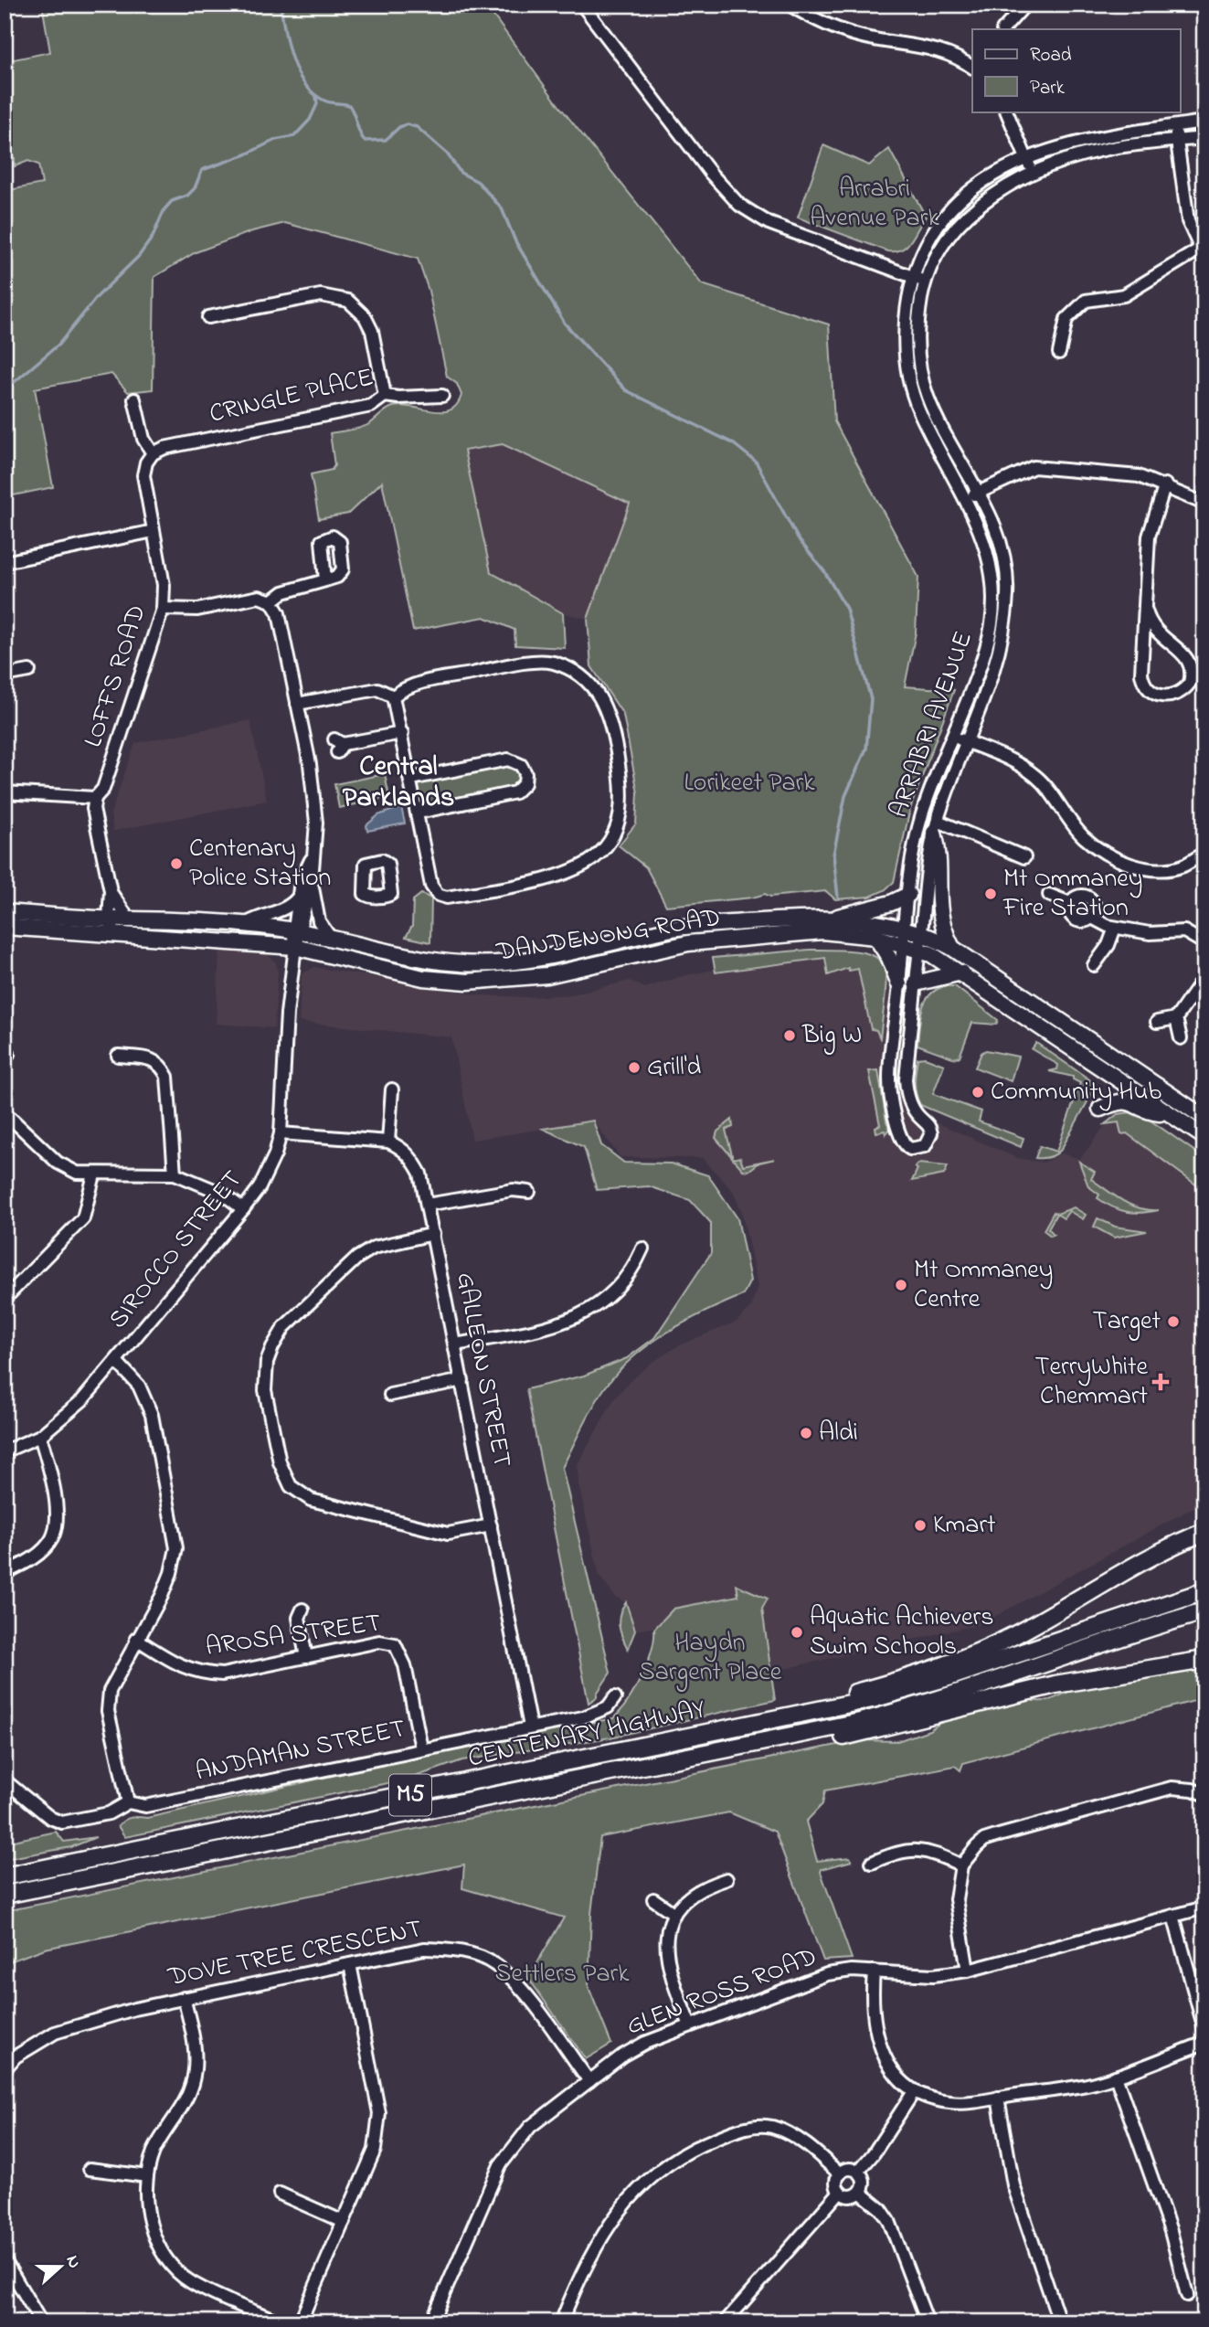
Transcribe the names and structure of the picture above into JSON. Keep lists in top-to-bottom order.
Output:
{
  "streets": {
    "highway": ["CENTENARY HIGHWAY", "M5"],
    "main road": ["DANDENONG ROAD"],
    "street": [
      "CRINGLE PLACE",
      "LOFFS ROAD",
      "ARRABRI AVENUE",
      "SIROCCO STREET",
      "GALLEON STREET",
      "AROSA STREET",
      "ANDAMAN STREET",
      "DOVE TREE CRESCENT",
      "GLEN ROSS ROAD"
    ]
  },
  "crossings": [
    ["CRINGLE PLACE", "LOFFS ROAD"],
    ["ARRABRI AVENUE", "DANDENONG ROAD"],
    ["DANDENONG ROAD", "SIROCCO STREET"],
    ["GALLEON STREET", "ANDAMAN STREET"],
    ["AROSA STREET", "ANDAMAN STREET"],
    ["DOVE TREE CRESCENT", "GLEN ROSS ROAD"]
  ],
  "districts": ["Central Parklands"],
  "parks": [
    "Arrabri Avenue Park",
    "Lorikeet Park",
    "Haydn Sargent Place",
    "Settlers Park"
  ],
  "places": {
    "other": [
      "Centenary Police Station",
      "Mt Ommaney Fire Station",
      "Big W",
      "Grill'd",
      "Community Hub",
      "Mt Ommaney Centre",
      "Target",
      "Aldi",
      "Kmart",
      "Aquatic Achievers Swim Schools"
    ],
    "health": ["TerryWhite Chemmart"]
  },
  "legend": ["Road", "Park"],
  "north": "right"
}
